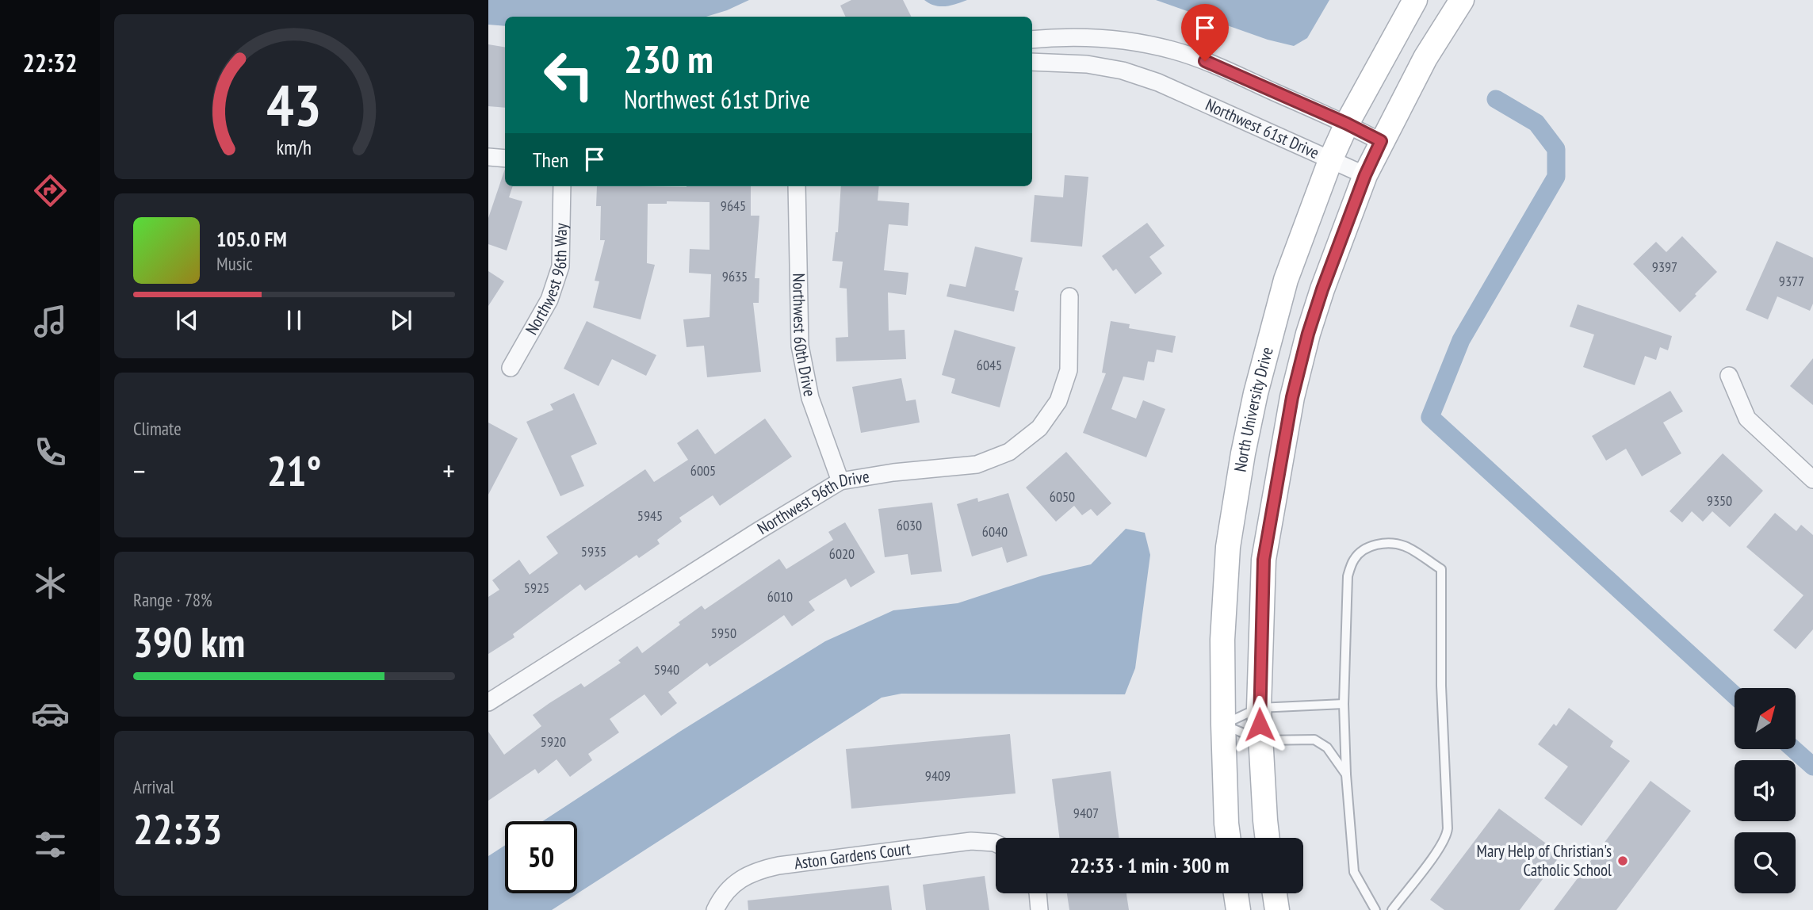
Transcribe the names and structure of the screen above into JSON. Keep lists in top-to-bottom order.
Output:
{
  "streets": {
    "main road": ["North University Drive"],
    "street": [
      "Northwest 61st Drive",
      "Northwest 96th Way",
      "Northwest 60th Drive",
      "Northwest 96th Drive",
      "Aston Gardens Court"
    ]
  },
  "crossings": [
    ["Northwest 61st Drive", "North University Drive"],
    ["Northwest 60th Drive", "Northwest 96th Drive"]
  ],
  "places": ["Mary Help of Christian's Catholic School"],
  "house_numbers": [
    "9645",
    "9397",
    "9635",
    "9377",
    "6045",
    "6005",
    "6050",
    "9350",
    "5945",
    "6030",
    "6040",
    "5935",
    "6020",
    "5925",
    "6010",
    "5950",
    "5940",
    "5920",
    "9409",
    "9407"
  ],
  "north": "top right",
  "page": {
    "tabs": "22:32",
    "turn": ["230 m", "Northwest 61st Drive"],
    "then": "Then",
    "song": ["105.0 FM", "Music"],
    "tile": [
      "Climate",
      ["Range · 78%", "390 km"],
      ["Arrival", "22:33"]
    ],
    "heat": ["−", "21°", "+"],
    "limit": "50",
    "trip": "22:33 · 1 min · 300 m",
    "gauge": ["43", "km/h"]
  }
}
